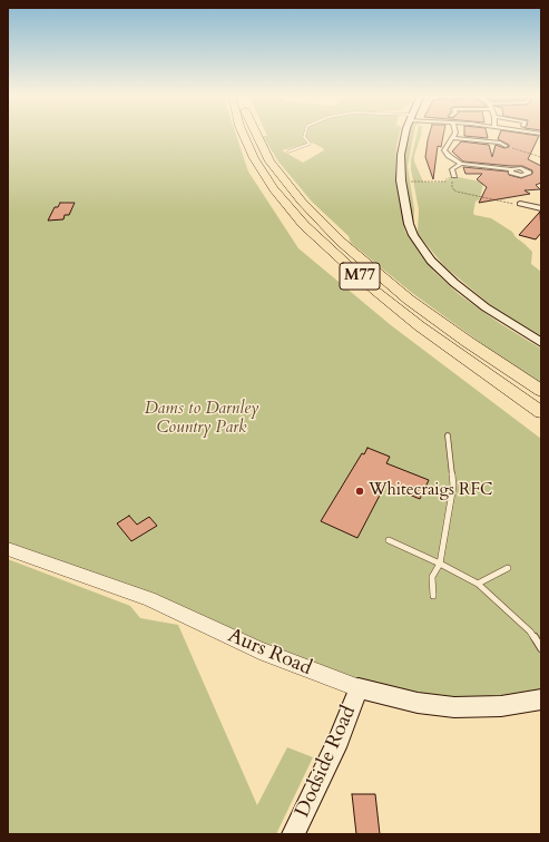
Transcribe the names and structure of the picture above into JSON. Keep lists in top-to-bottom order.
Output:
{
  "streets": {
    "highway": ["M77"],
    "main road": ["Aurs Road", "Dodside Road"]
  },
  "crossings": [
    ["Aurs Road", "Dodside Road"]
  ],
  "parks": ["Dams to Darnley Country Park"],
  "places": ["Whitecraigs RFC"]
}
